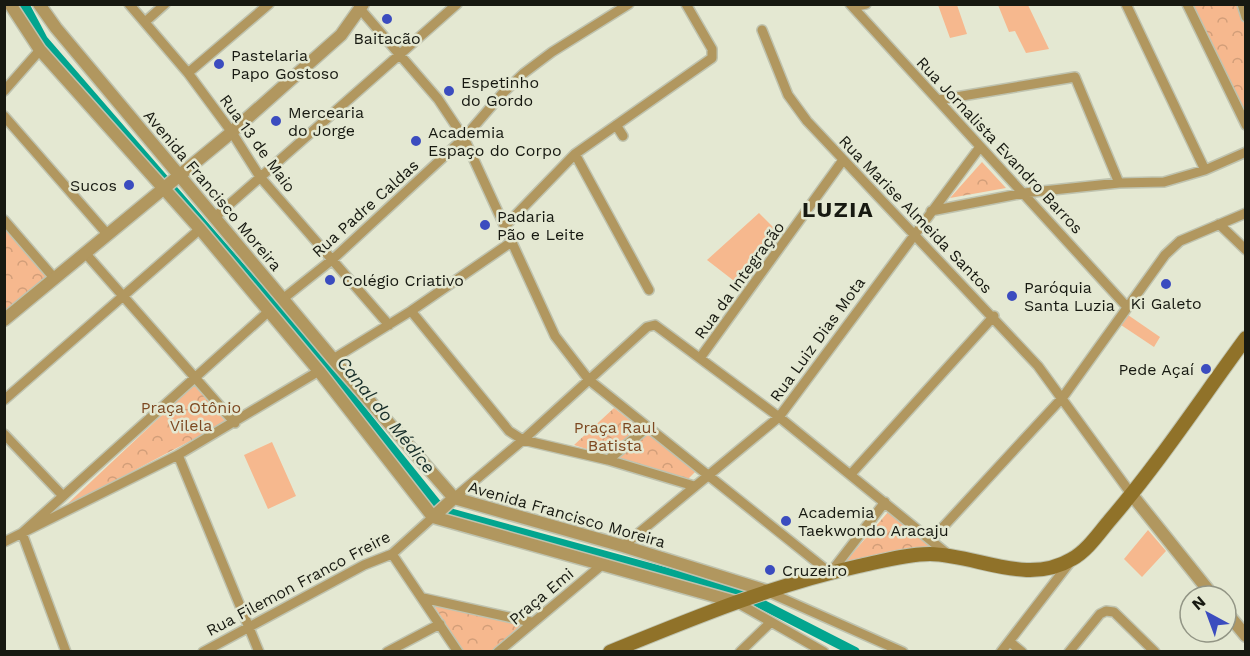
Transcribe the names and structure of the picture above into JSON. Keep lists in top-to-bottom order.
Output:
{
  "streets": {
    "street": [
      "Rua 13 de Maio",
      "Rua Jornalista Evandro Barros",
      "Avenida Francisco Moreira",
      "Rua Padre Caldas",
      "Rua Marise Almeida Santos",
      "Rua da Integração",
      "Rua Luiz Dias Mota",
      "Rua Filemon Franco Freire",
      "Praça Emi"
    ]
  },
  "crossings": [
    ["Rua 13 de Maio", "Rua Padre Caldas"],
    ["Rua Jornalista Evandro Barros", "Rua Luiz Dias Mota"],
    ["Avenida Francisco Moreira", "Rua Padre Caldas"],
    ["Avenida Francisco Moreira", "Rua Luiz Dias Mota"],
    ["Rua Marise Almeida Santos", "Rua da Integração"],
    ["Rua Marise Almeida Santos", "Rua Luiz Dias Mota"]
  ],
  "districts": ["LUZIA"],
  "water": ["Canal do Médice"],
  "parks": ["Praça Otônio Vilela", "Praça Raul Batista"],
  "places": [
    "Baitacão",
    "Pastelaria Papo Gostoso",
    "Espetinho do Gordo",
    "Mercearia do Jorge",
    "Academia Espaço do Corpo",
    "Sucos",
    "Padaria Pão e Leite",
    "Colégio Criativo",
    "Ki Galeto",
    "Paróquia Santa Luzia",
    "Pede Açaí",
    "Academia Taekwondo Aracaju",
    "Cruzeiro"
  ],
  "north": "top left"
}
